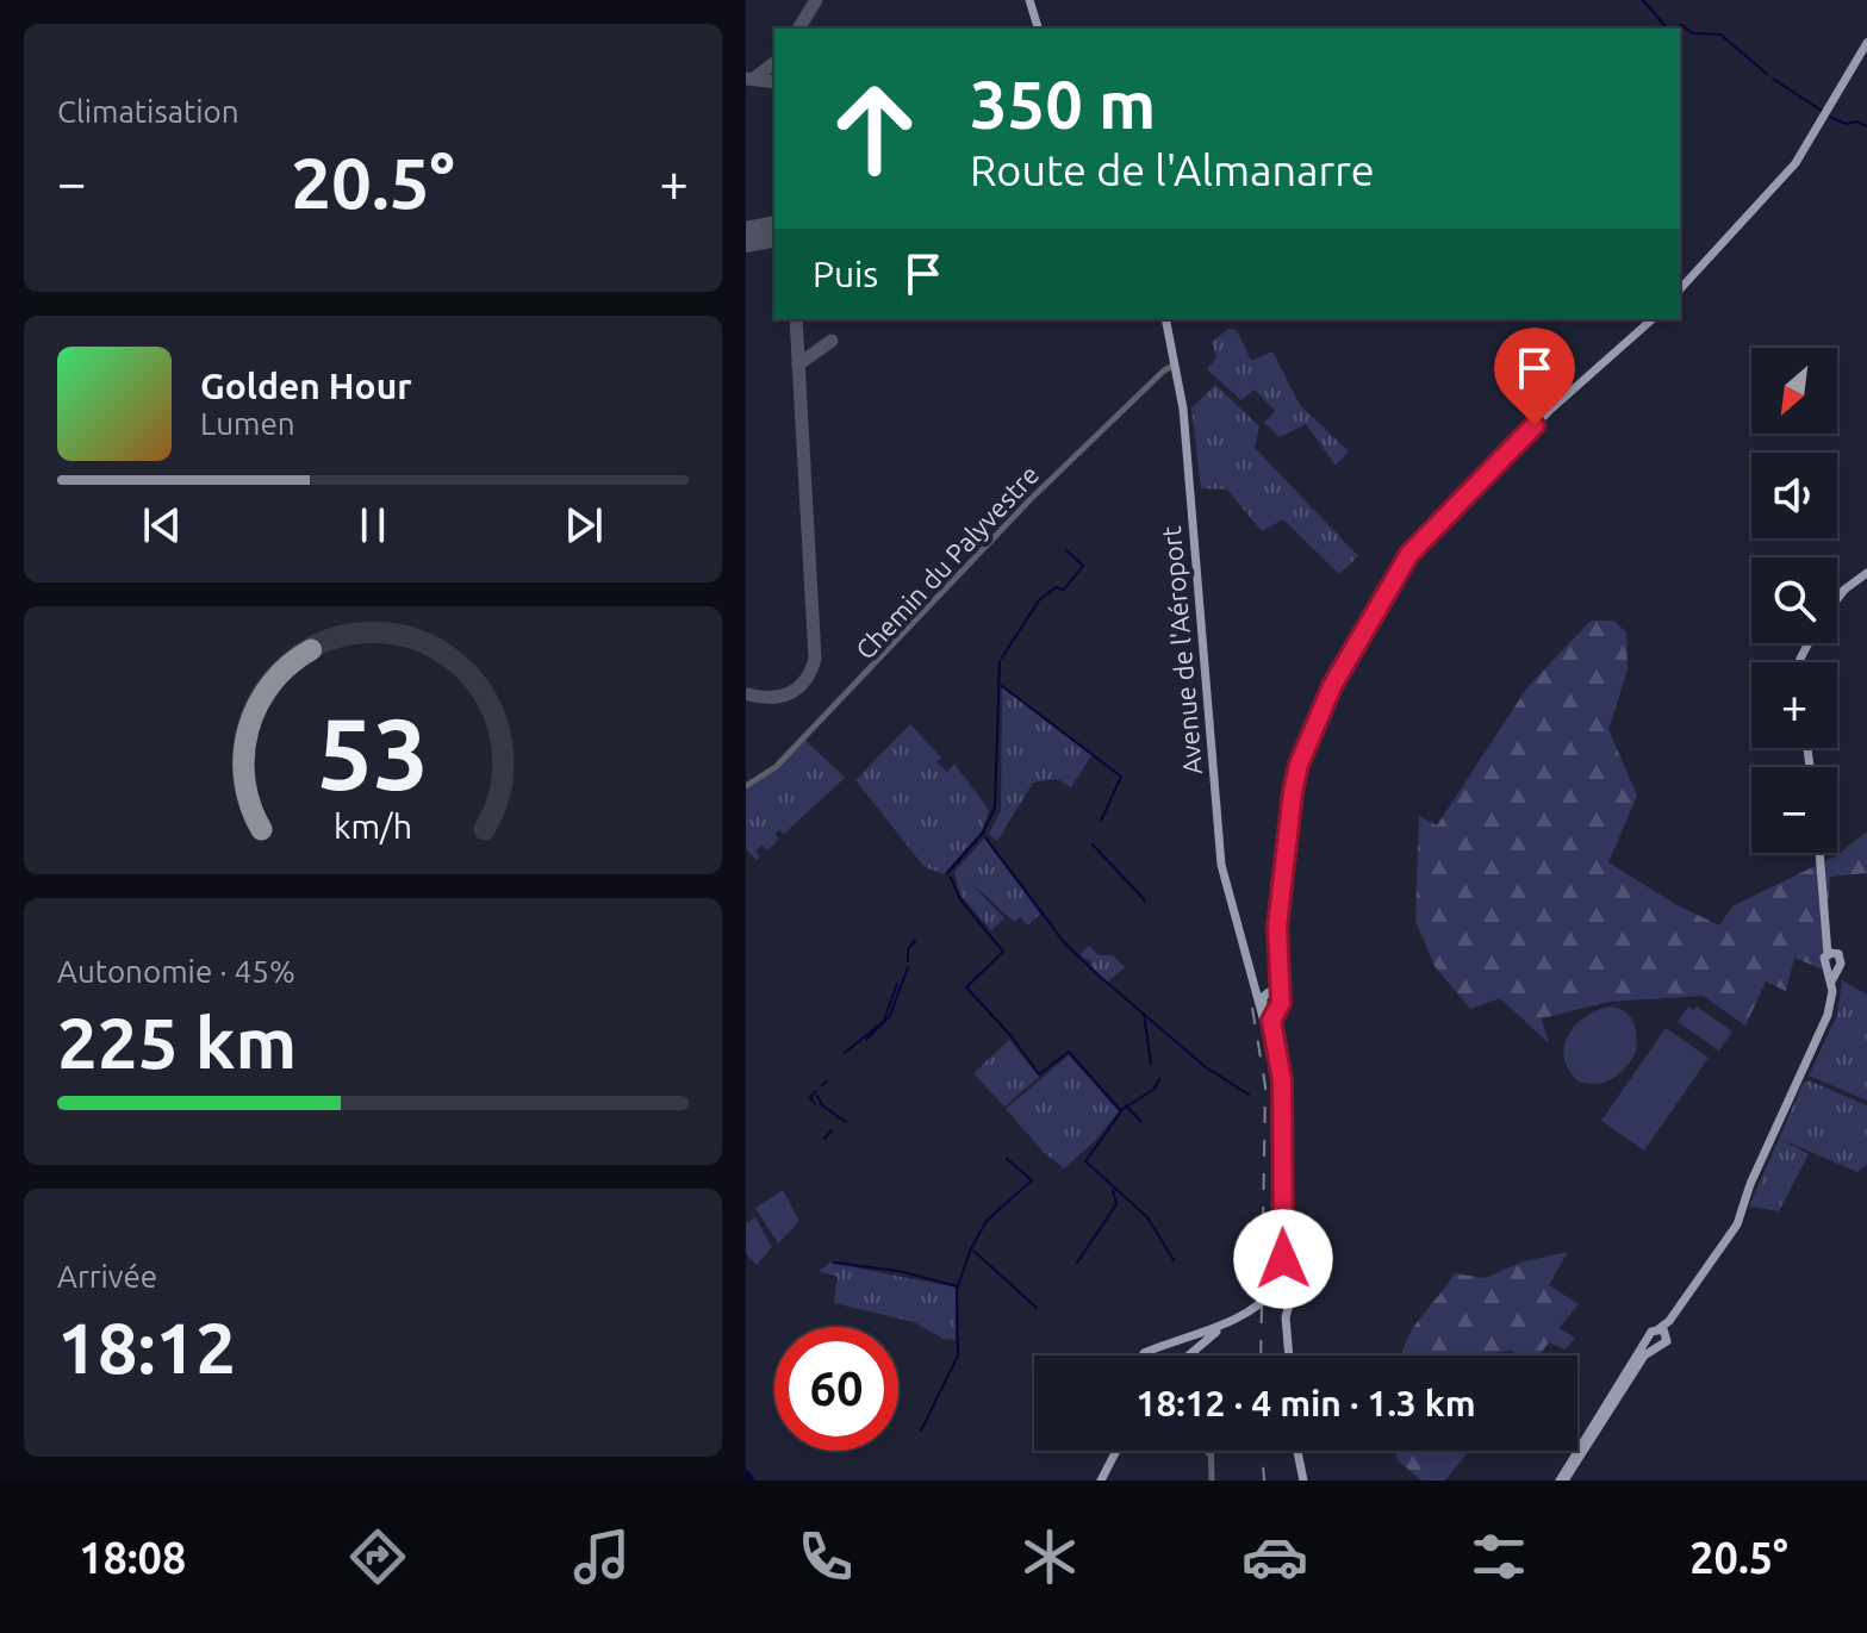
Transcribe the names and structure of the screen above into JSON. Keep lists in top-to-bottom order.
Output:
{
  "streets": {
    "main road": ["Avenue de l'Aéroport"],
    "street": ["Chemin du Palyvestre"]
  },
  "crossings": [
    ["Chemin du Palyvestre", "Avenue de l'Aéroport"]
  ],
  "north": "bottom left",
  "page": {
    "tile": [
      "Climatisation",
      ["Autonomie · 45%", "225 km"],
      ["Arrivée", "18:12"]
    ],
    "turn": ["350 m", "Route de l'Almanarre"],
    "heat": ["−", "20.5°", "+"],
    "then": "Puis",
    "song": ["Golden Hour", "Lumen"],
    "map_buttons": ["+", "−"],
    "limit": "60",
    "trip": "18:12 · 4 min · 1.3 km",
    "tabs": ["18:08", "20.5°"],
    "gauge": ["53", "km/h"]
  }
}
